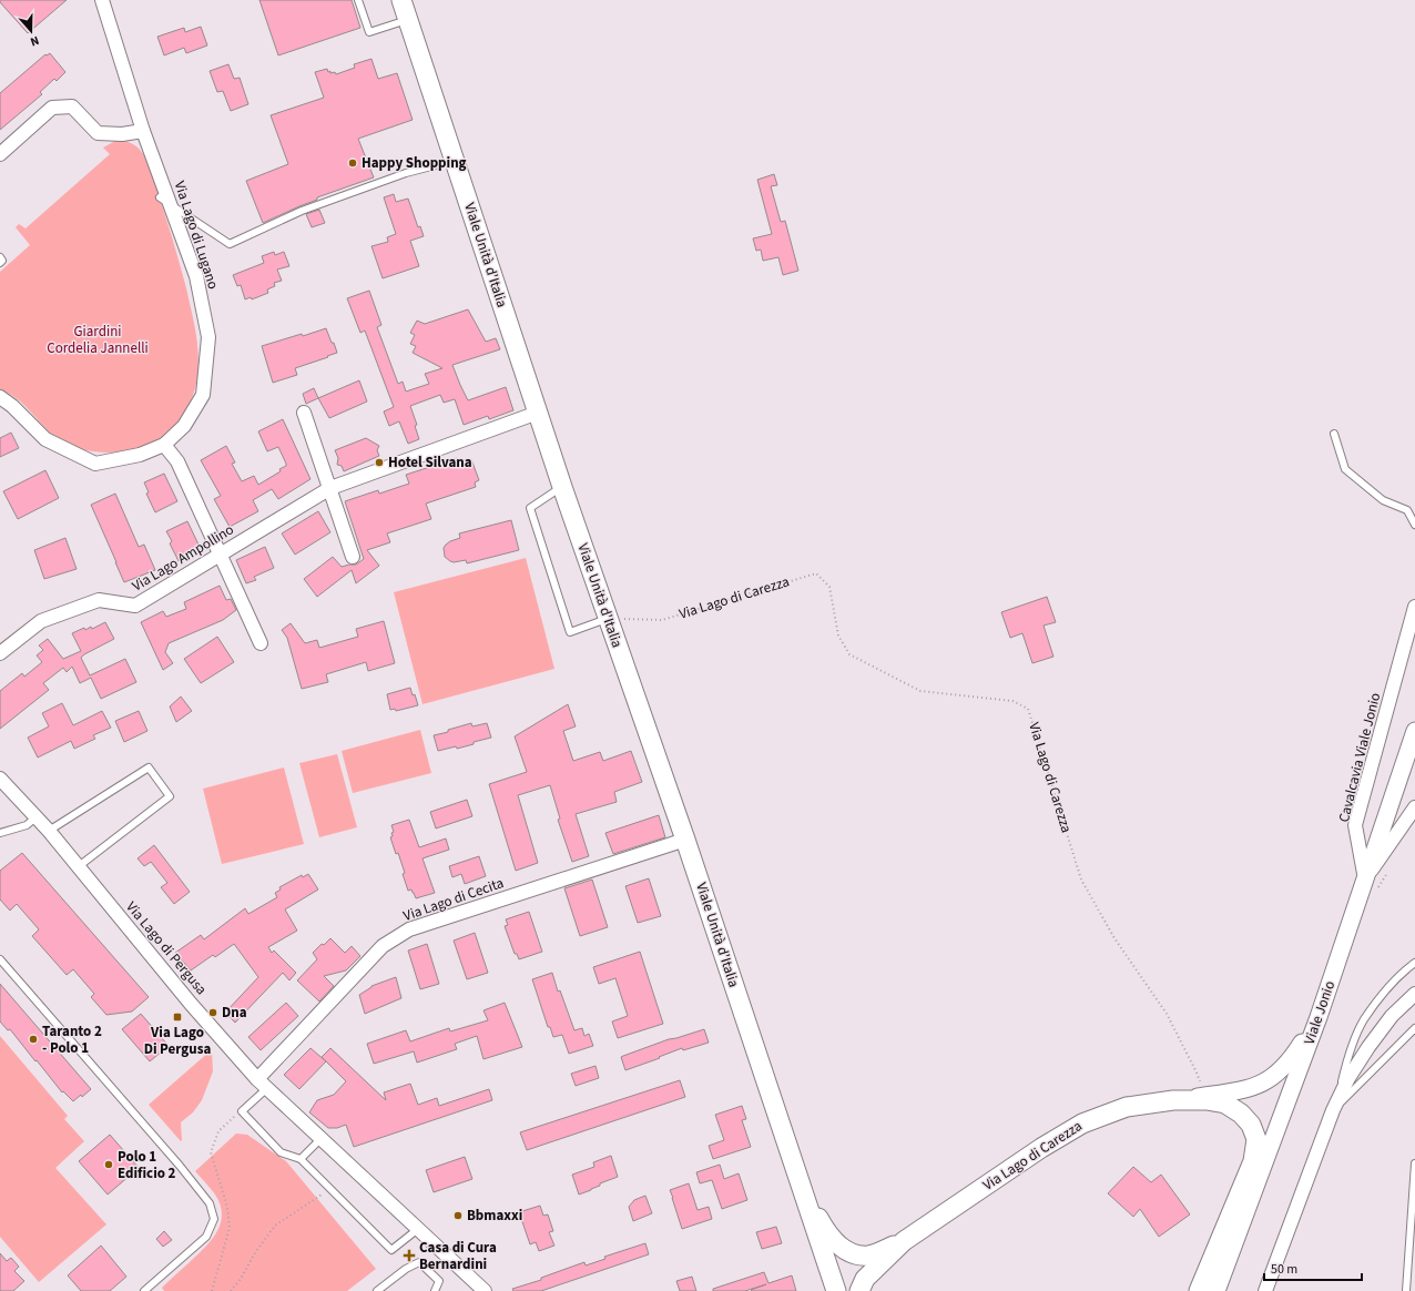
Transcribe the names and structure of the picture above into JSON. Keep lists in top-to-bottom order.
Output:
{
  "streets": {
    "main road": ["Viale Unità d'Italia", "Via Lago di Carezza"],
    "street": [
      "Via Lago di Lugano",
      "Via Lago Ampollino",
      "Cavalcavia Viale Jonio",
      "Via Lago di Cecita",
      "Via Lago di Pergusa",
      "Viale Jonio"
    ]
  },
  "crossings": [
    ["Viale Unità d'Italia", "Via Lago Ampollino"],
    ["Viale Unità d'Italia", "Via Lago di Carezza"],
    ["Viale Unità d'Italia", "Via Lago di Cecita"],
    ["Via Lago di Carezza", "Viale Jonio"],
    ["Cavalcavia Viale Jonio", "Viale Jonio"],
    ["Via Lago di Cecita", "Via Lago di Pergusa"]
  ],
  "parks": ["Giardini Cordelia Jannelli"],
  "places": {
    "other": [
      "Happy Shopping",
      "Hotel Silvana",
      "Dna",
      "Taranto 2 - Polo 1",
      "Polo 1 Edificio 2",
      "Bbmaxxi"
    ],
    "transit": ["Via Lago Di Pergusa"],
    "health": ["Casa di Cura Bernardini"]
  },
  "scale_bar": "50 m",
  "north": "bottom"
}
